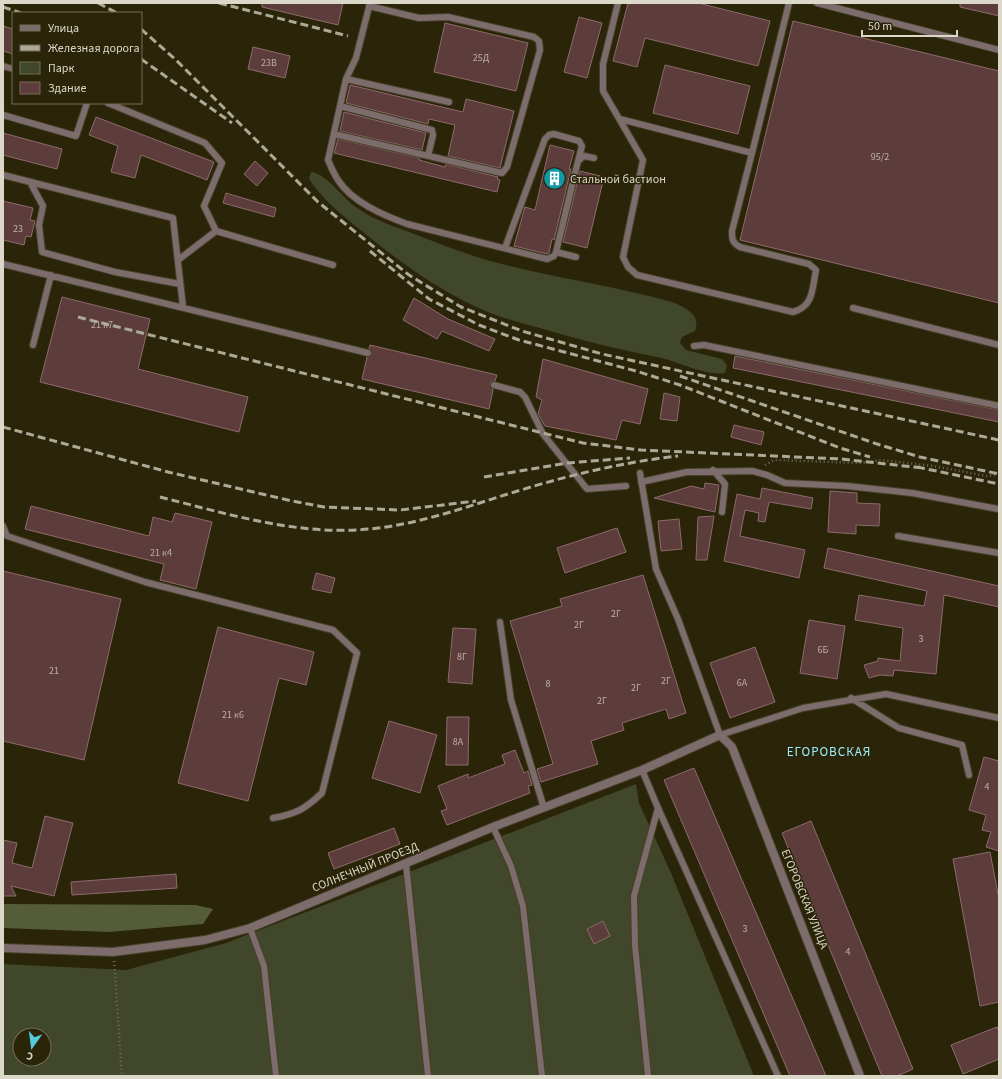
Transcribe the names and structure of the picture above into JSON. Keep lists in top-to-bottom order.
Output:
{
  "streets": {
    "street": ["СОЛНЕЧНЫЙ ПРОЕЗД", "ЕГОРОВСКАЯ УЛИЦА"]
  },
  "crossings": [
    ["СОЛНЕЧНЫЙ ПРОЕЗД", "ЕГОРОВСКАЯ УЛИЦА"]
  ],
  "districts": ["ЕГОРОВСКАЯ"],
  "places": {
    "building": ["Стальной бастион"]
  },
  "house_numbers": [
    "25Д",
    "23В",
    "95/2",
    "23",
    "21 к7",
    "21 к4",
    "2Г",
    "2Г",
    "3",
    "6Б",
    "8Г",
    "21",
    "2Г",
    "6А",
    "8",
    "2Г",
    "2Г",
    "21 к6",
    "8А",
    "4",
    "3",
    "4"
  ],
  "legend": [
    "Улица",
    "Железная дорога",
    "Парк",
    "Здание"
  ],
  "scale_bar": "50 m",
  "north": "bottom"
}
